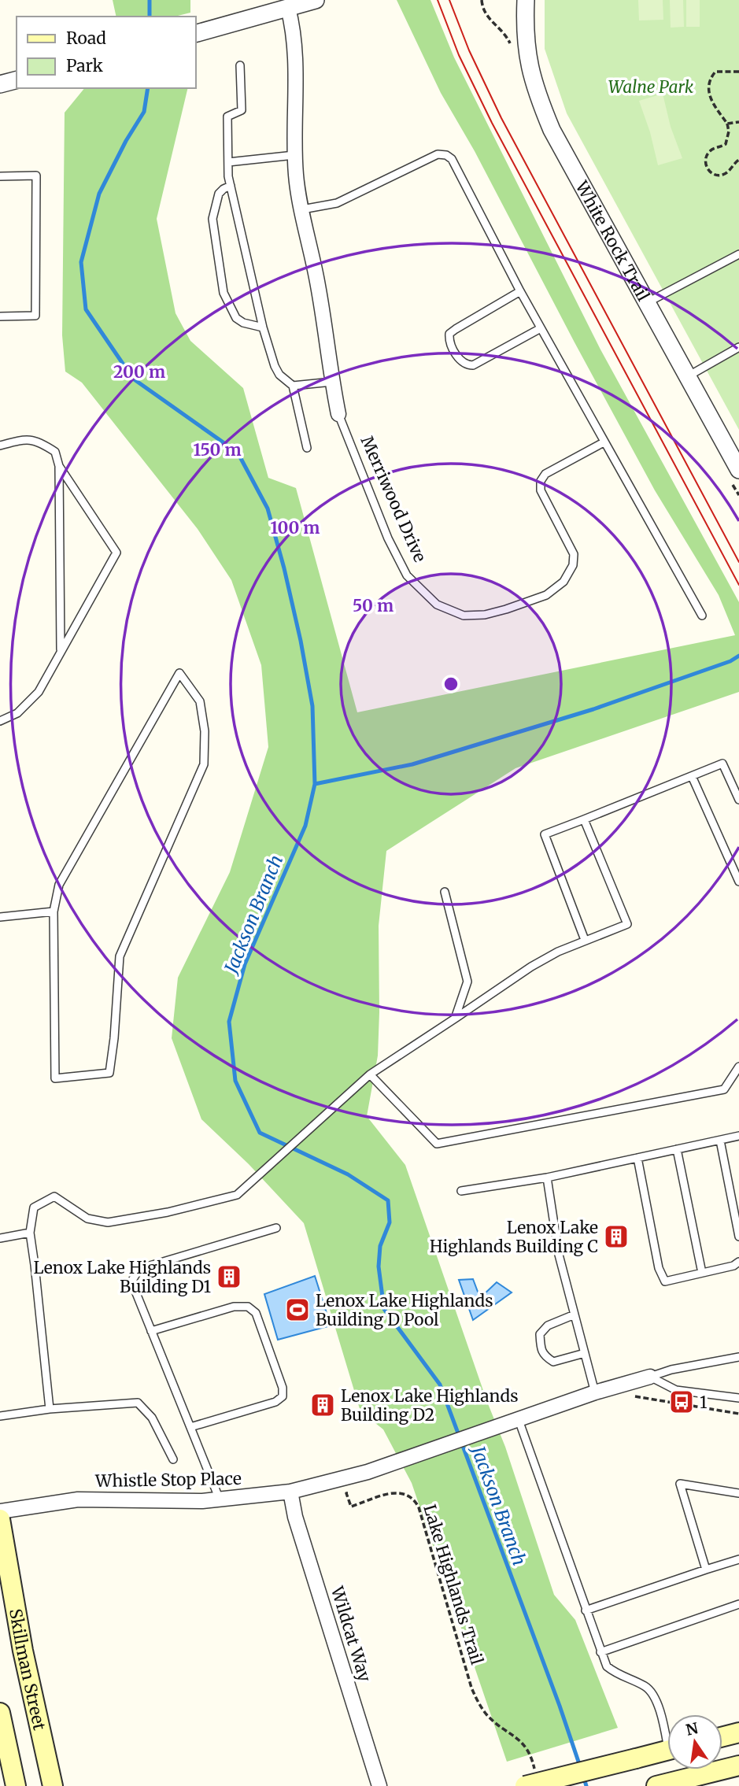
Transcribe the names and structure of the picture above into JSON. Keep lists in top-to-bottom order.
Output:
{
  "streets": {
    "main road": ["Skillman Street"],
    "street": [
      "White Rock Trail",
      "Merriwood Drive",
      "Whistle Stop Place",
      "Wildcat Way"
    ],
    "path": ["Lake Highlands Trail"]
  },
  "crossings": [
    ["Whistle Stop Place", "Wildcat Way"]
  ],
  "water": ["Jackson Branch"],
  "parks": ["Walne Park"],
  "places": {
    "building": ["Lenox Lake Highlands Building C", "Lenox Lake Highlands Building D1", "Lenox Lake Highlands Building D2"],
    "sports": ["Lenox Lake Highlands Building D Pool"],
    "bus stop": ["1"]
  },
  "legend": ["Road", "Park"],
  "north": "top",
  "rings": [
    "200 m",
    "150 m",
    "100 m",
    "50 m"
  ]
}
